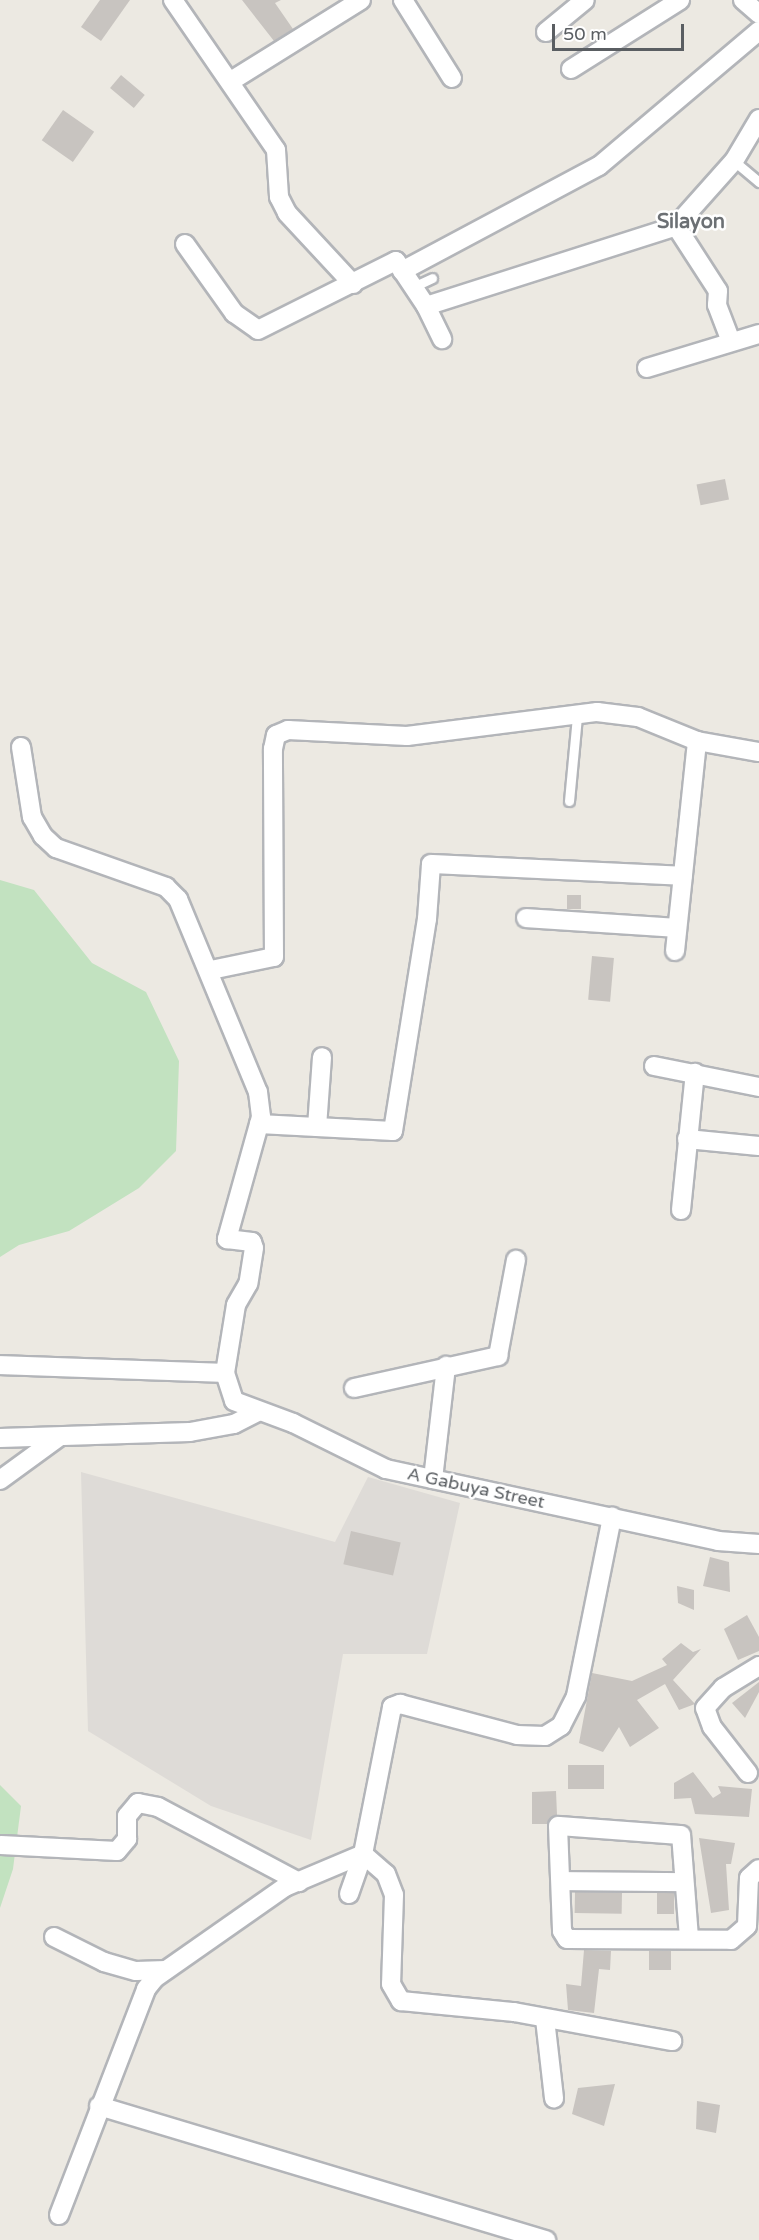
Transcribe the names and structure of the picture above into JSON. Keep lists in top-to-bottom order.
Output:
{
  "streets": {
    "street": ["A Gabuya Street"]
  },
  "districts": ["Silayon"],
  "scale_bar": "50 m"
}
